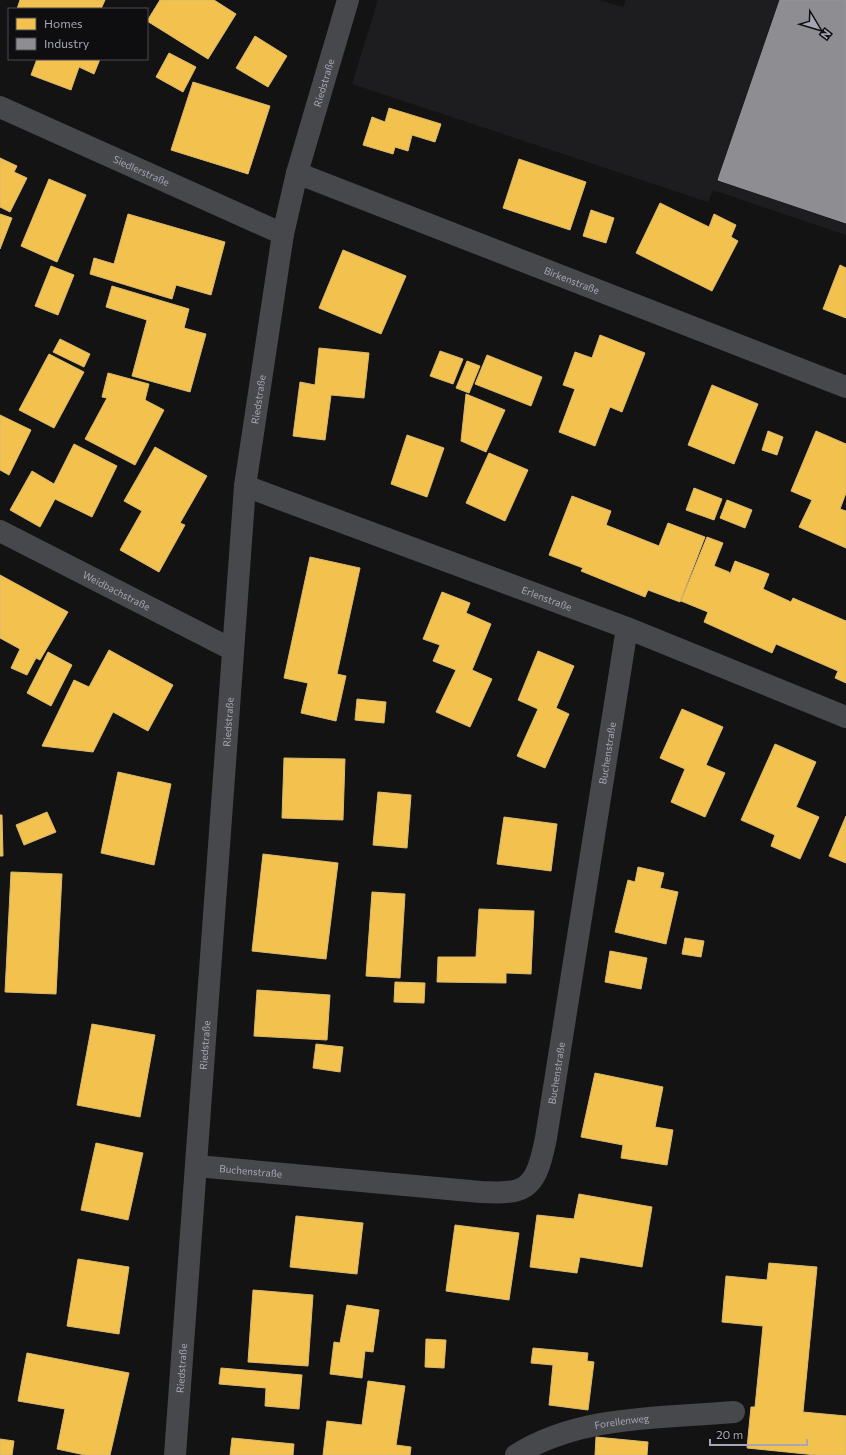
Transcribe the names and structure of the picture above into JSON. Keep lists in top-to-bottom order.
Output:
{
  "streets": {
    "street": [
      "Riedstraße",
      "Siedlerstraße",
      "Birkenstraße",
      "Weidbachstraße",
      "Erlenstraße",
      "Buchenstraße",
      "Forellenweg"
    ]
  },
  "crossings": [
    ["Riedstraße", "Siedlerstraße"],
    ["Riedstraße", "Birkenstraße"],
    ["Riedstraße", "Weidbachstraße"],
    ["Riedstraße", "Erlenstraße"],
    ["Riedstraße", "Buchenstraße"],
    ["Erlenstraße", "Buchenstraße"]
  ],
  "legend": ["Homes", "Industry"],
  "scale_bar": "20 m",
  "north": "bottom right"
}
